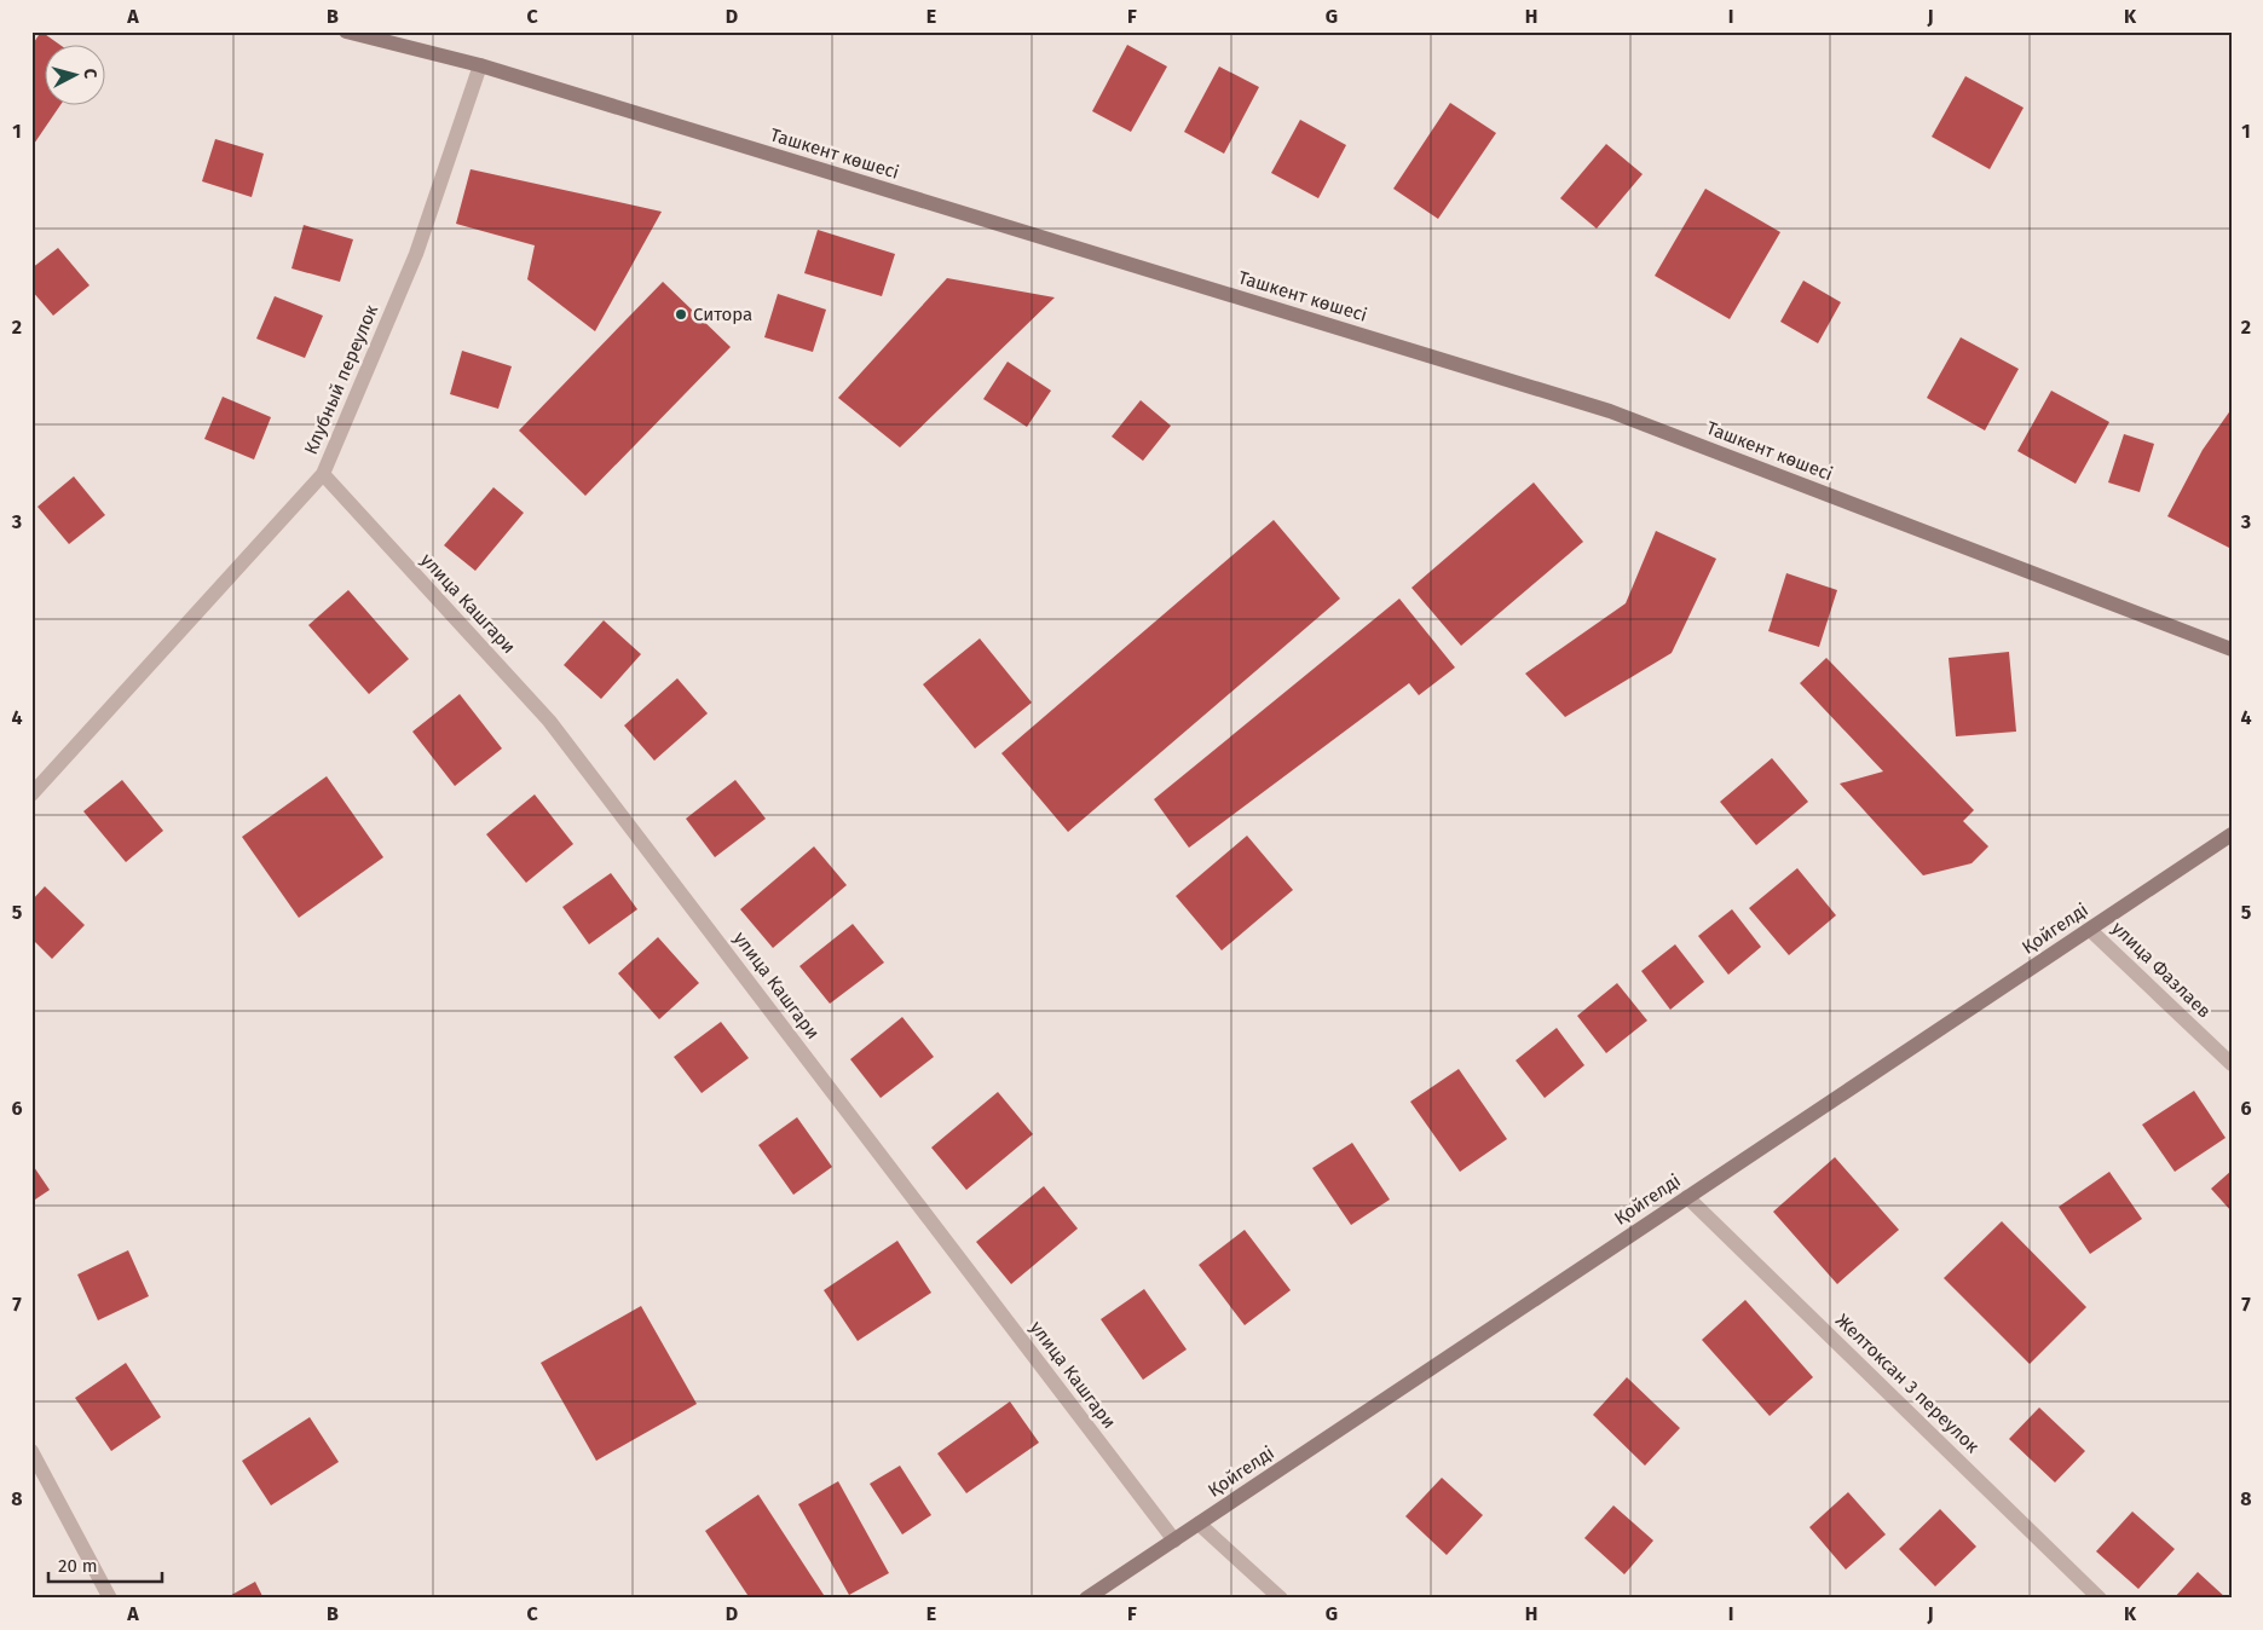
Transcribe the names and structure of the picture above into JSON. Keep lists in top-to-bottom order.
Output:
{
  "streets": {
    "main road": ["Ташкент көшесі", "Қойгелді"],
    "street": [
      "Клубный переулок",
      "улица Кашгари",
      "улица Фазлаев",
      "Желтоксан 3 переулок"
    ]
  },
  "crossings": [
    ["Ташкент көшесі", "Клубный переулок"],
    ["Клубный переулок", "улица Кашгари"],
    ["улица Кашгари", "Қойгелді"],
    ["Қойгелді", "улица Фазлаев"],
    ["Қойгелді", "Желтоксан 3 переулок"]
  ],
  "places": ["Ситора"],
  "scale_bar": "20 m",
  "north": "right",
  "grid": {
    "columns": [
      "A",
      "B",
      "C",
      "D",
      "E",
      "F",
      "G",
      "H",
      "I",
      "J",
      "K"
    ],
    "rows": [
      "1",
      "2",
      "3",
      "4",
      "5",
      "6",
      "7",
      "8"
    ]
  }
}
